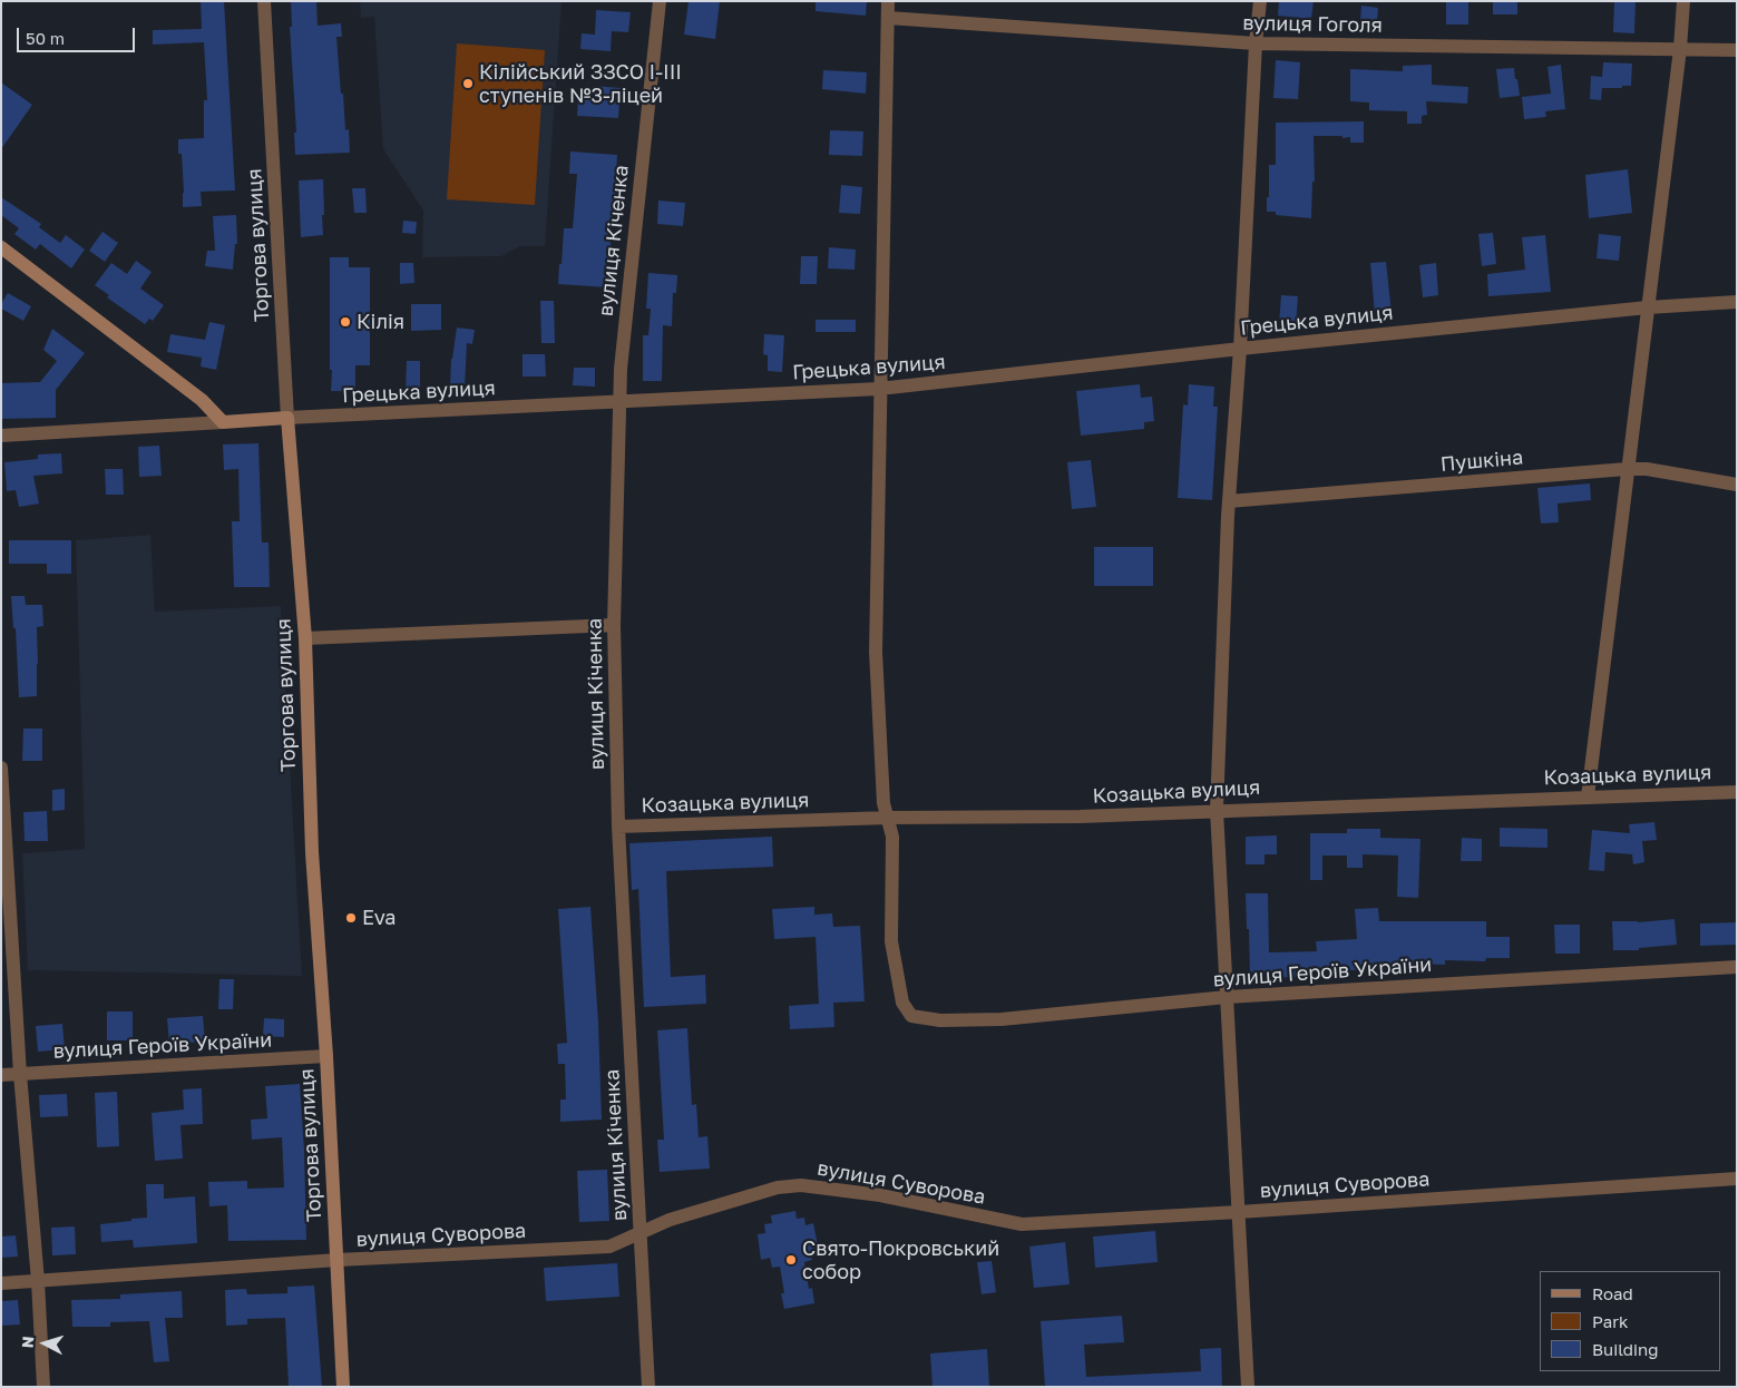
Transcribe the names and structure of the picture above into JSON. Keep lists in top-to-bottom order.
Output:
{
  "streets": {
    "main road": ["Торгова вулиця", "Грецька вулиця"],
    "street": [
      "вулиця Гоголя",
      "вулиця Кіченка",
      "Пушкіна",
      "Козацька вулиця",
      "вулиця Героїв України",
      "вулиця Суворова"
    ]
  },
  "crossings": [
    ["вулиця Кіченка", "Грецька вулиця"],
    ["вулиця Кіченка", "Козацька вулиця"],
    ["вулиця Кіченка", "вулиця Суворова"],
    ["Торгова вулиця", "Грецька вулиця"],
    ["Торгова вулиця", "вулиця Героїв України"],
    ["Торгова вулиця", "вулиця Суворова"],
    ["Козацька вулиця", "вулиця Героїв України"]
  ],
  "places": [
    "Кілійський ЗЗСО І-ІІІ ступенів №3-ліцей",
    "Кілія",
    "Eva",
    "Свято-Покровський собор"
  ],
  "legend": ["Road", "Park", "Building"],
  "scale_bar": "50 m",
  "north": "left"
}
